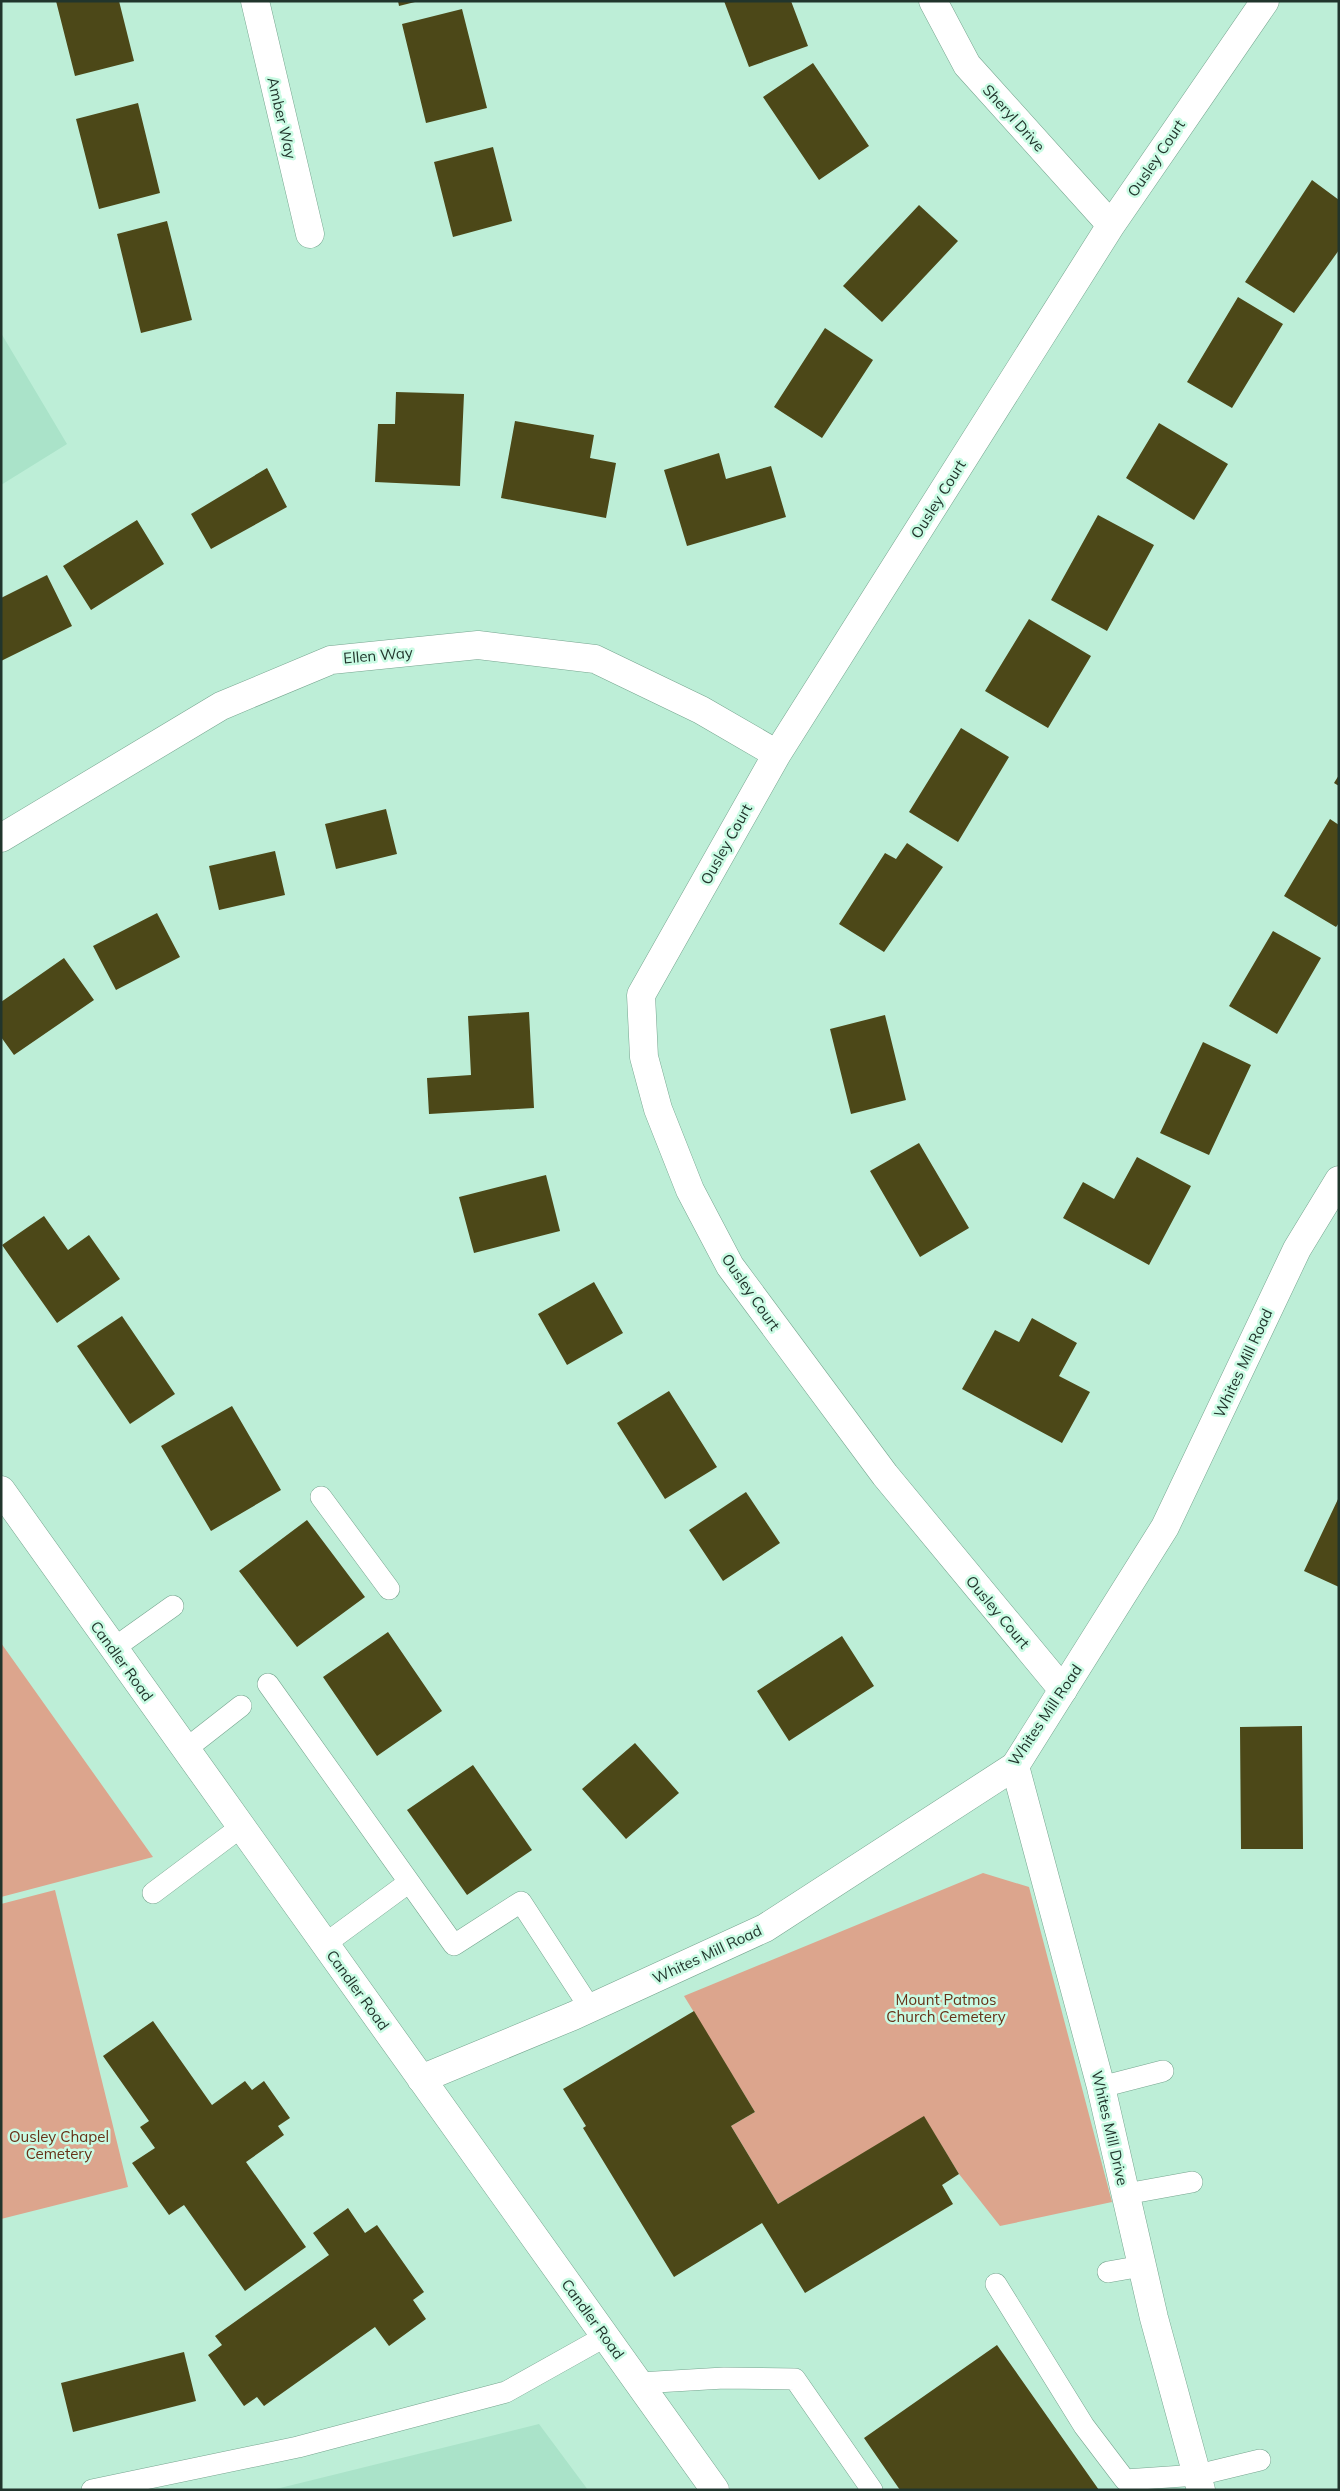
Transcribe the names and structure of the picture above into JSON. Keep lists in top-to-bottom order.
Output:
{
  "streets": {
    "street": [
      "Amber Way",
      "Sheryl Drive",
      "Ousley Court",
      "Ellen Way",
      "Whites Mill Road",
      "Candler Road",
      "Whites Mill Drive"
    ]
  },
  "crossings": [
    ["Sheryl Drive", "Ousley Court"],
    ["Ousley Court", "Ellen Way"],
    ["Ousley Court", "Whites Mill Road"],
    ["Whites Mill Road", "Candler Road"],
    ["Whites Mill Road", "Whites Mill Drive"]
  ],
  "parks": ["Mount Patmos Church Cemetery", "Ousley Chapel Cemetery"]
}
